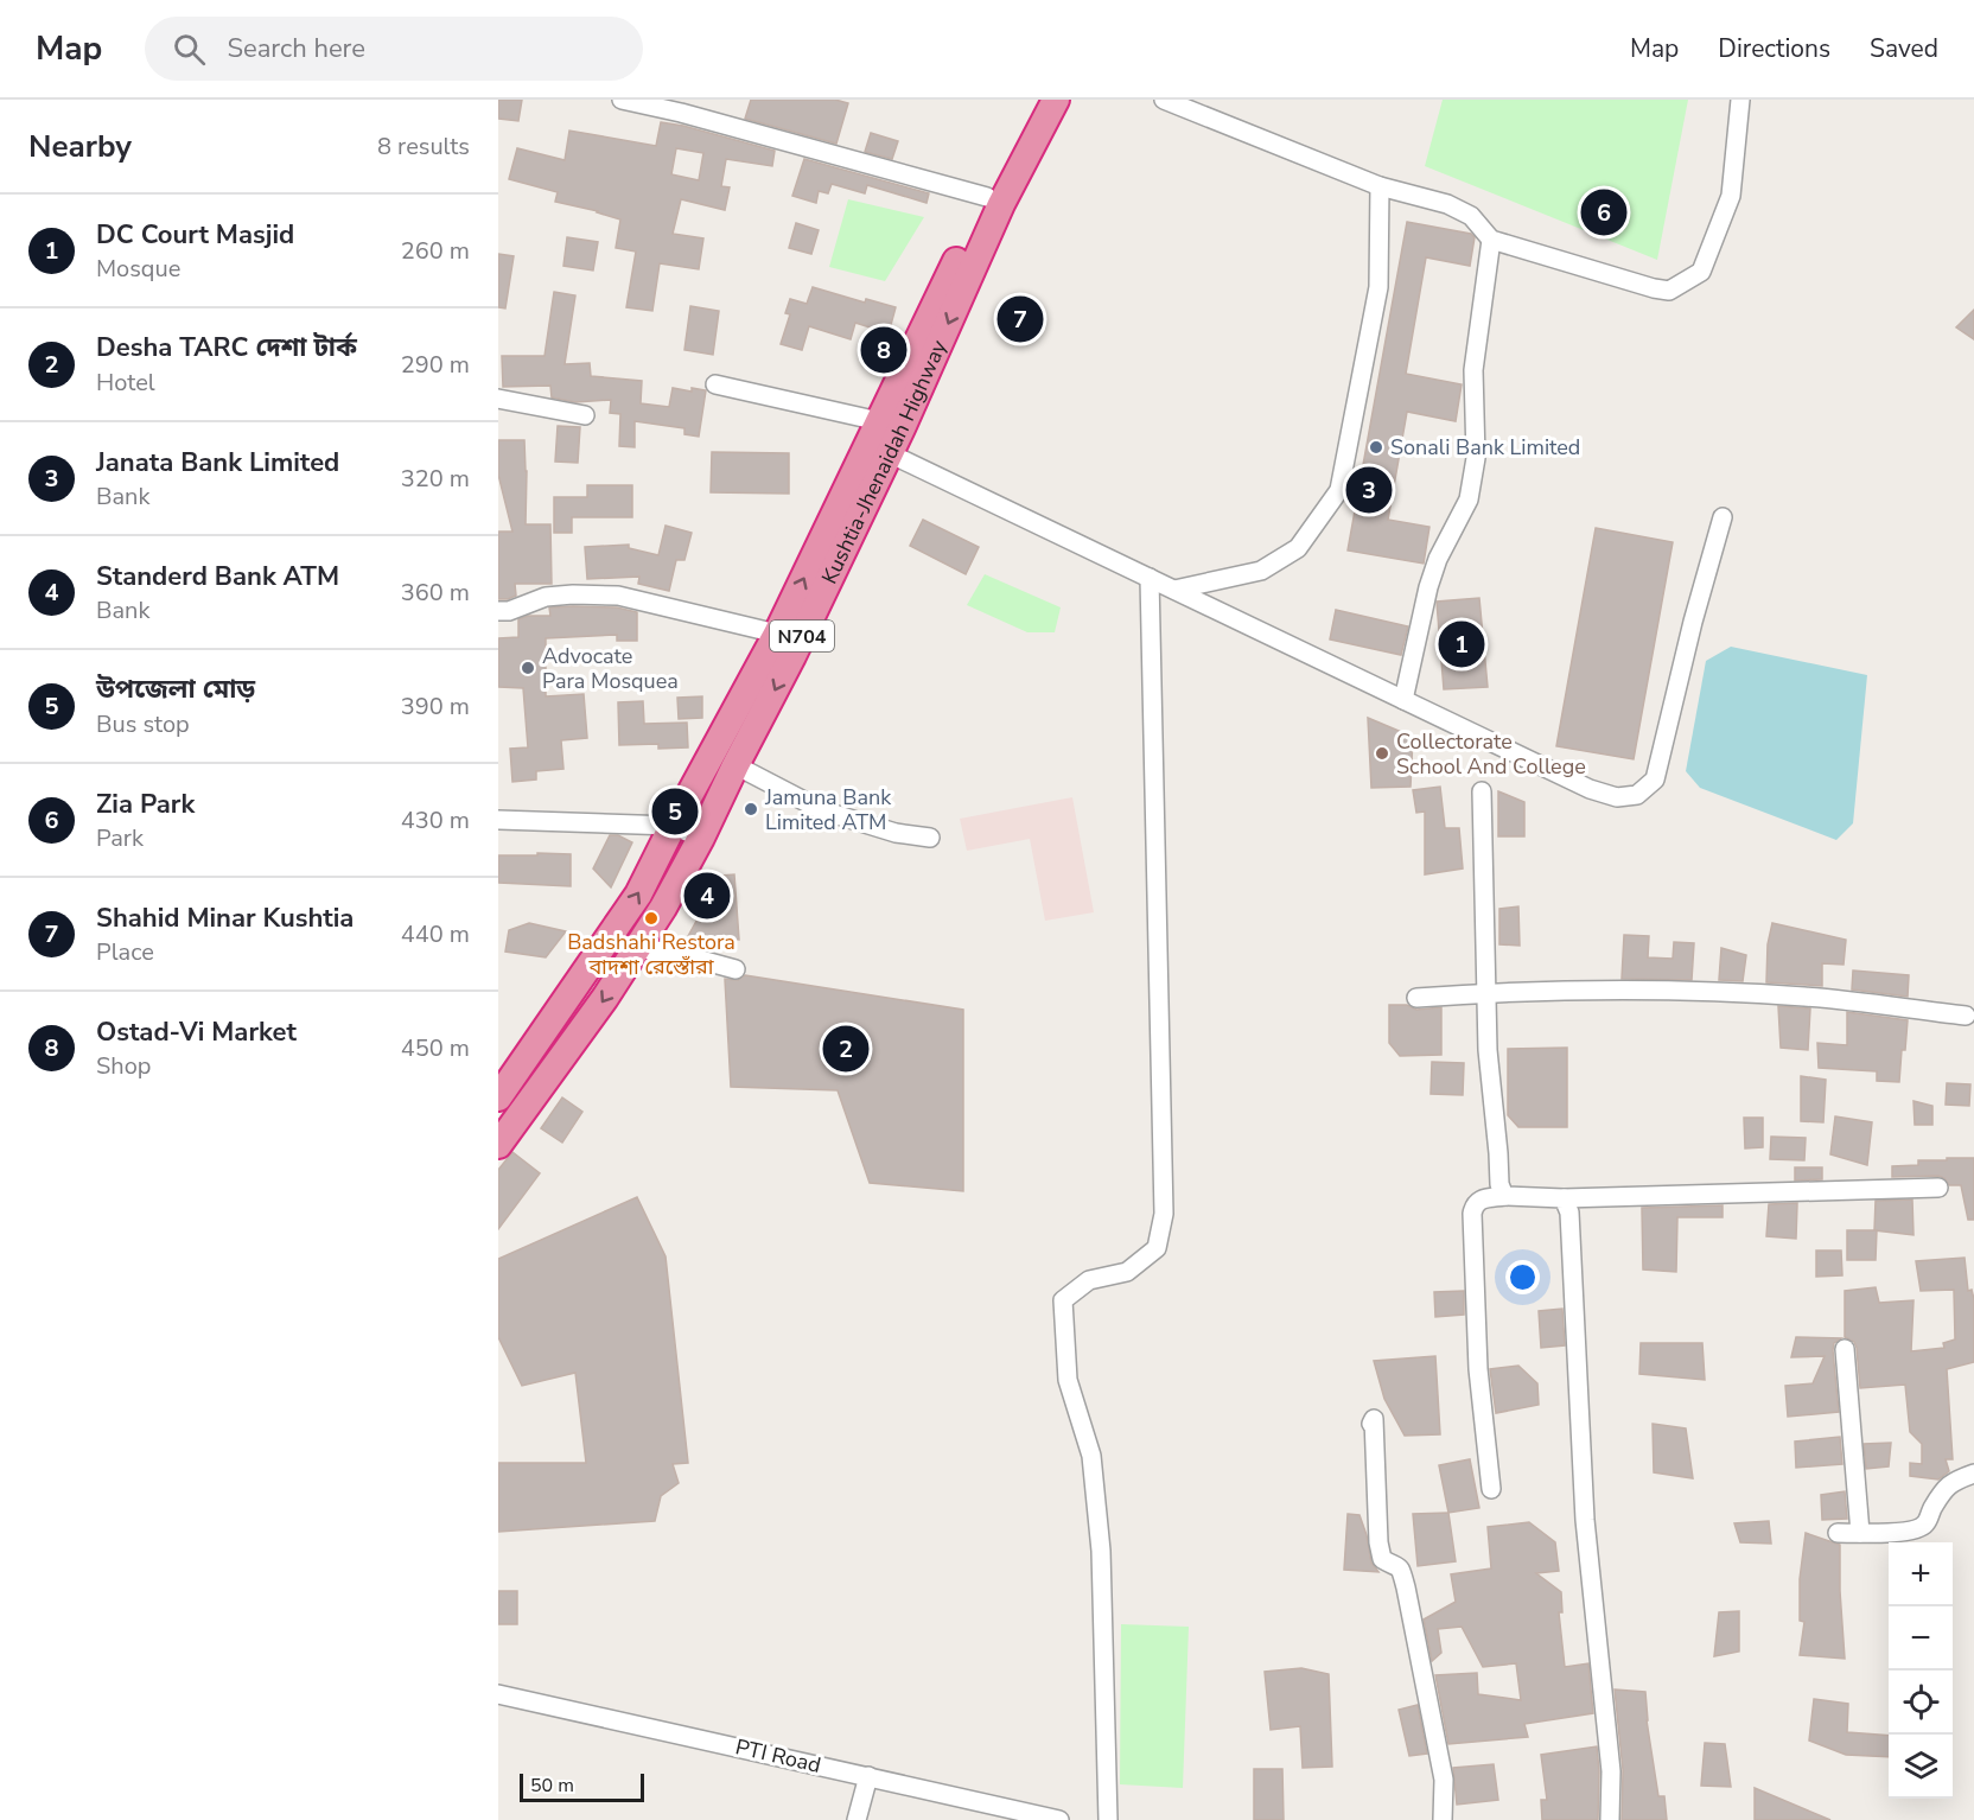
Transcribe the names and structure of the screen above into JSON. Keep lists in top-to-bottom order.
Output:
{
  "streets": {
    "highway": ["Kushtia-Jhenaidah Highway", "N704"],
    "street": ["PTI Road"]
  },
  "places": [
    "Sonali Bank Limited",
    "Advocate Para Mosquea",
    "Collectorate School And College",
    "Jamuna Bank Limited ATM",
    "Badshahi Restora বাদশা রেস্তোঁরা"
  ],
  "scale_bar": "50 m",
  "page": {
    "header": "Map",
    "search": "Search here",
    "nav": ["Map", "Directions", "Saved"],
    "heading": ["Nearby", "8 results"],
    "pins": [
      "6",
      "7",
      "8",
      "3",
      "1",
      "5",
      "4",
      "2"
    ],
    "list": [
      {
        "mark": "1",
        "name": "DC Court Masjid",
        "note": "Mosque",
        "value": "260 m"
      },
      {
        "mark": "2",
        "name": "Desha TARC দেশা টার্ক",
        "note": "Hotel",
        "value": "290 m"
      },
      {
        "mark": "3",
        "name": "Janata Bank Limited",
        "note": "Bank",
        "value": "320 m"
      },
      {
        "mark": "4",
        "name": "Standerd Bank ATM",
        "note": "Bank",
        "value": "360 m"
      },
      {
        "mark": "5",
        "name": "উপজেলা মোড়",
        "note": "Bus stop",
        "value": "390 m"
      },
      {
        "mark": "6",
        "name": "Zia Park",
        "note": "Park",
        "value": "430 m"
      },
      {
        "mark": "7",
        "name": "Shahid Minar Kushtia",
        "note": "Place",
        "value": "440 m"
      },
      {
        "mark": "8",
        "name": "Ostad-Vi Market",
        "note": "Shop",
        "value": "450 m"
      }
    ],
    "map_buttons": ["+", "−"],
    "scale": "50 m"
  }
}
